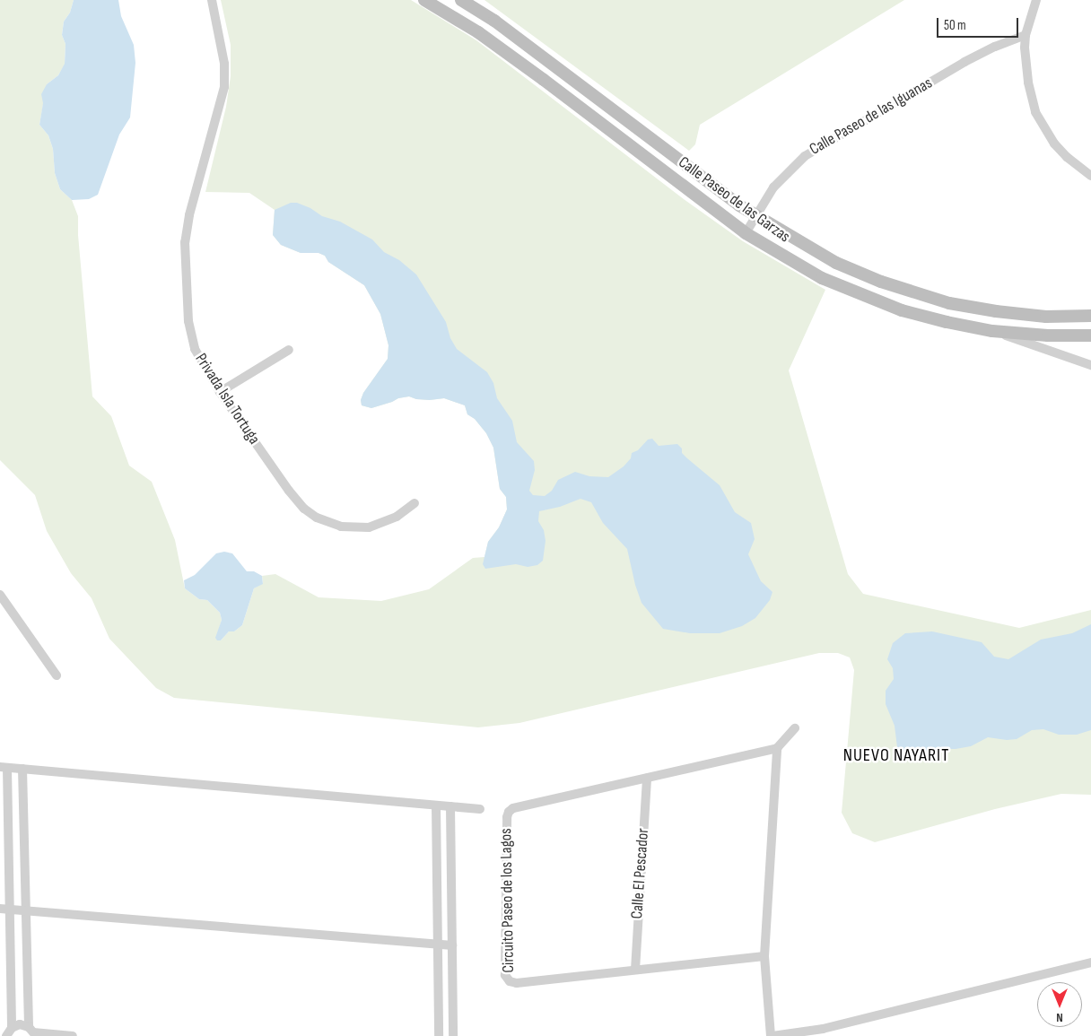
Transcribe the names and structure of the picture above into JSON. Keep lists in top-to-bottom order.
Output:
{
  "streets": {
    "street": [
      "Calle Paseo de las Iguanas",
      "Calle Paseo de las Garzas",
      "Privada Isla Tortuga",
      "Calle El Pescador",
      "Circuito Paseo de los Lagos"
    ]
  },
  "crossings": [
    ["Calle Paseo de las Iguanas", "Calle Paseo de las Garzas"],
    ["Calle El Pescador", "Circuito Paseo de los Lagos"]
  ],
  "districts": ["NUEVO NAYARIT"],
  "scale_bar": "50 m",
  "north": "bottom"
}
